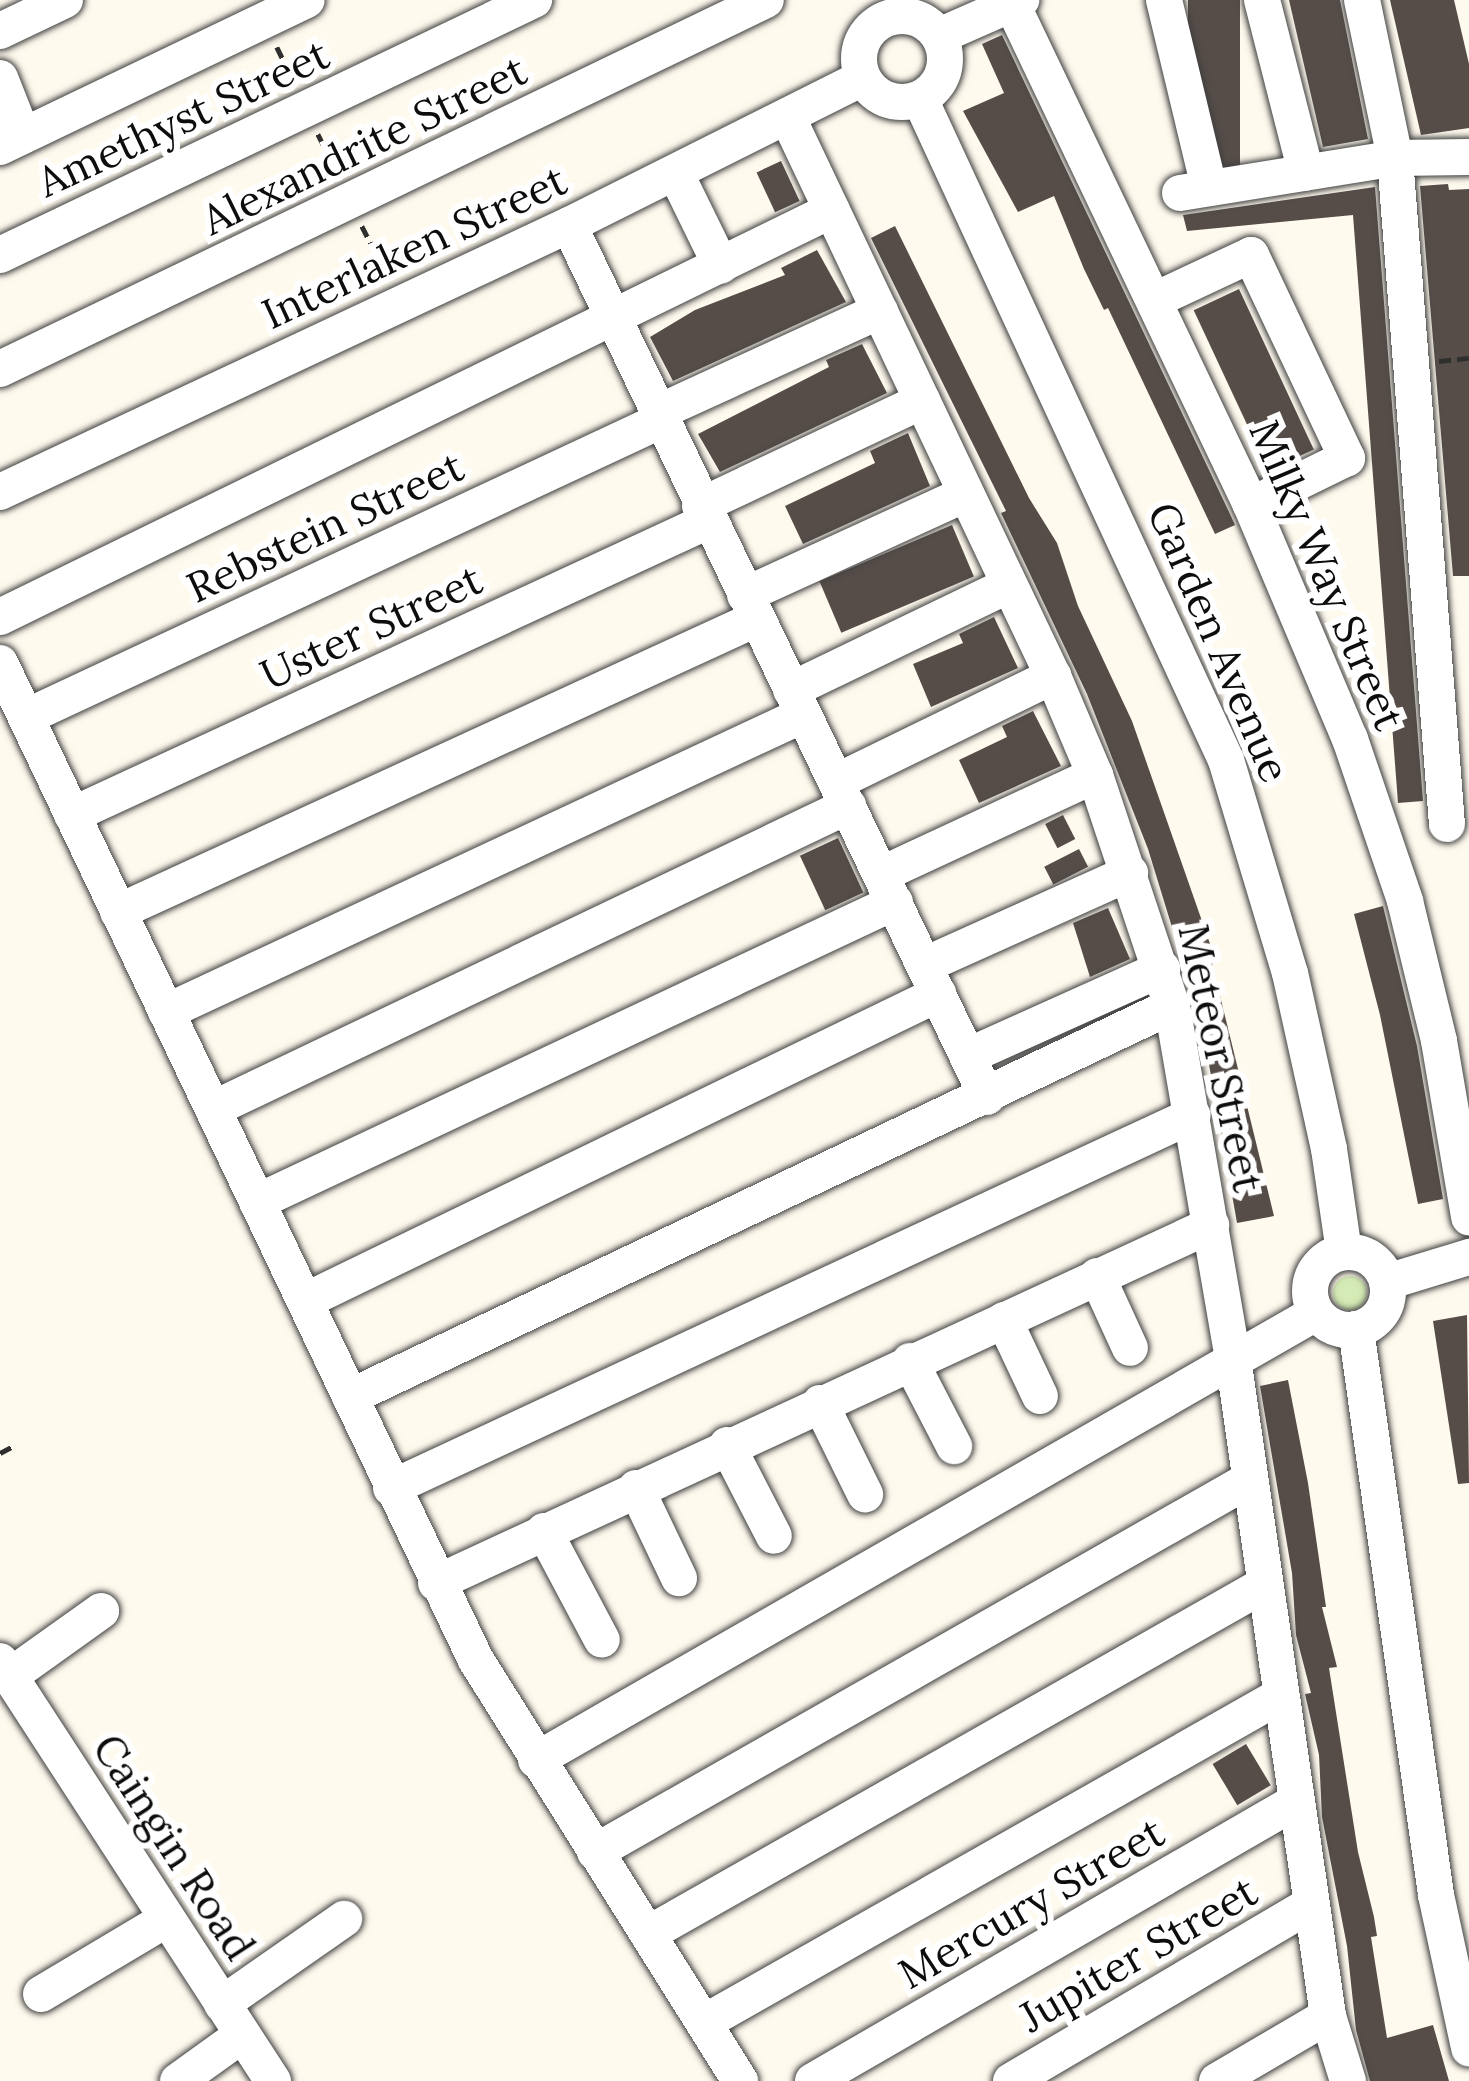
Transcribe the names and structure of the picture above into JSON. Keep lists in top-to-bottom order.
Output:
{
  "streets": {
    "street": [
      "Amethyst Street",
      "Alexandrite Street",
      "Interlaken Street",
      "Rebstein Street",
      "Milky Way Street",
      "Uster Street",
      "Garden Avenue",
      "Meteor Street",
      "Caingin Road",
      "Mercury Street",
      "Jupiter Street"
    ]
  },
  "crossings": [
    ["Interlaken Street", "Garden Avenue"],
    ["Interlaken Street", "Meteor Street"],
    ["Rebstein Street", "Meteor Street"],
    ["Uster Street", "Meteor Street"],
    ["Meteor Street", "Mercury Street"],
    ["Meteor Street", "Jupiter Street"]
  ]
}
